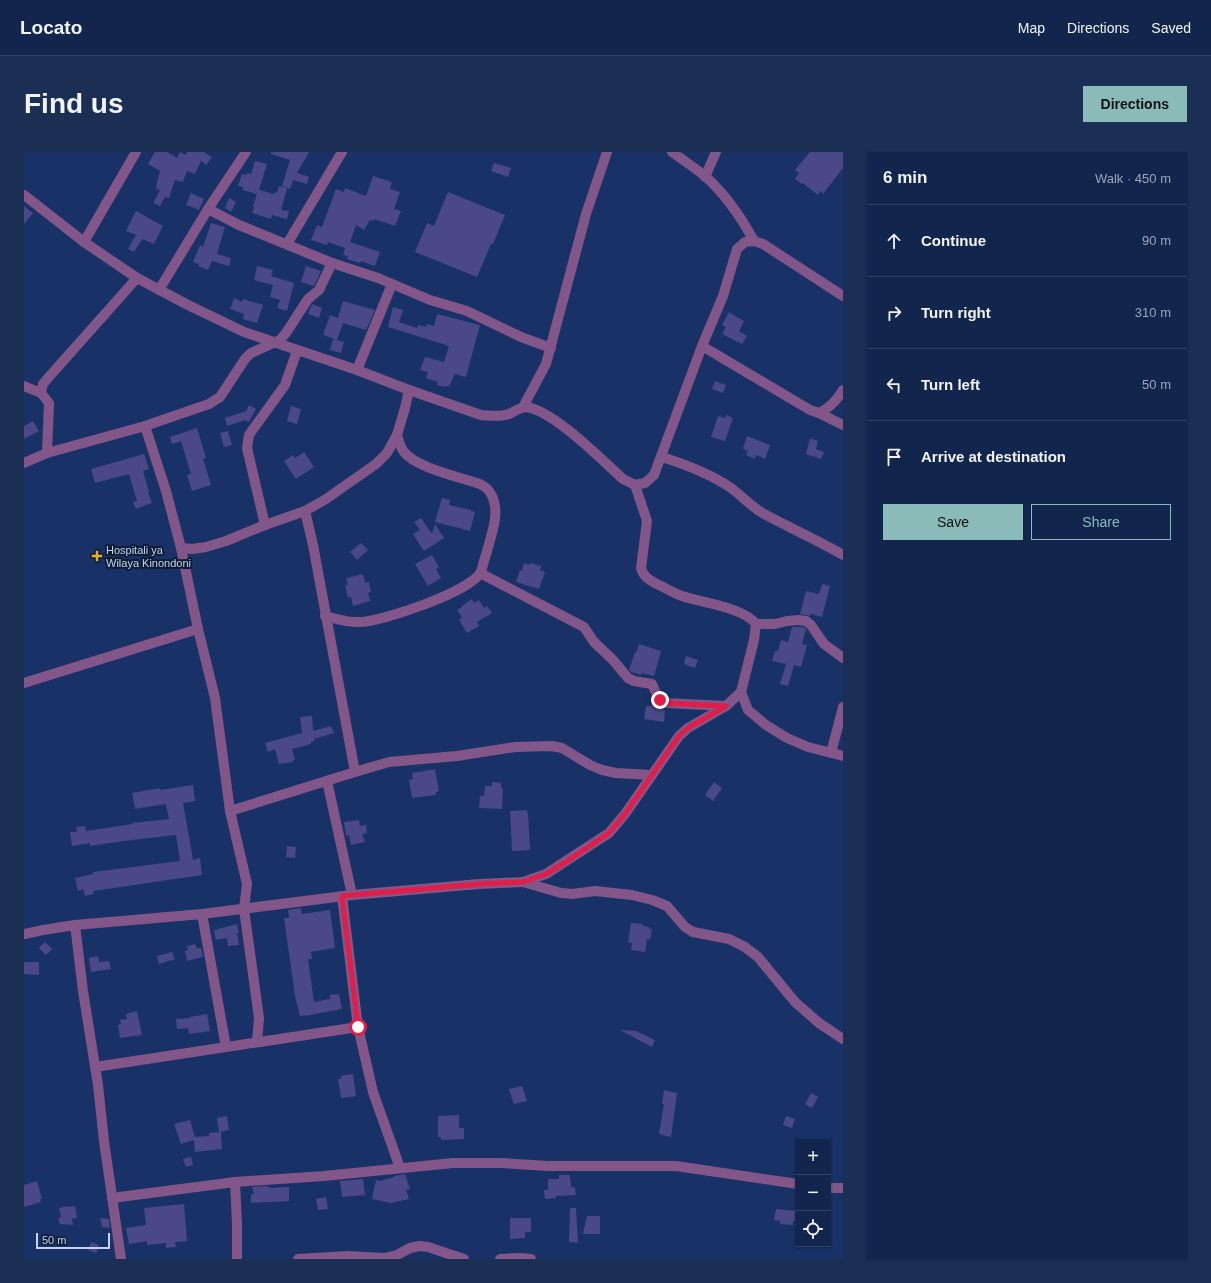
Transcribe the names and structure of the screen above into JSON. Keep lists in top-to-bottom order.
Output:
{
  "places": {
    "health": ["Hospitali ya Wilaya Kinondoni"]
  },
  "scale_bar": "50 m",
  "page": {
    "header": "Locato",
    "nav": ["Map", "Directions", "Saved"],
    "buttons": [
      "Directions",
      ["Save", "Share"]
    ],
    "title": "Find us",
    "heading": ["6 min", "Walk · 450 m"],
    "list": [
      ["Continue", "90 m"],
      ["Turn right", "310 m"],
      ["Turn left", "50 m"],
      "Arrive at destination"
    ],
    "map_buttons": ["+", "−"],
    "scale": "50 m"
  }
}
